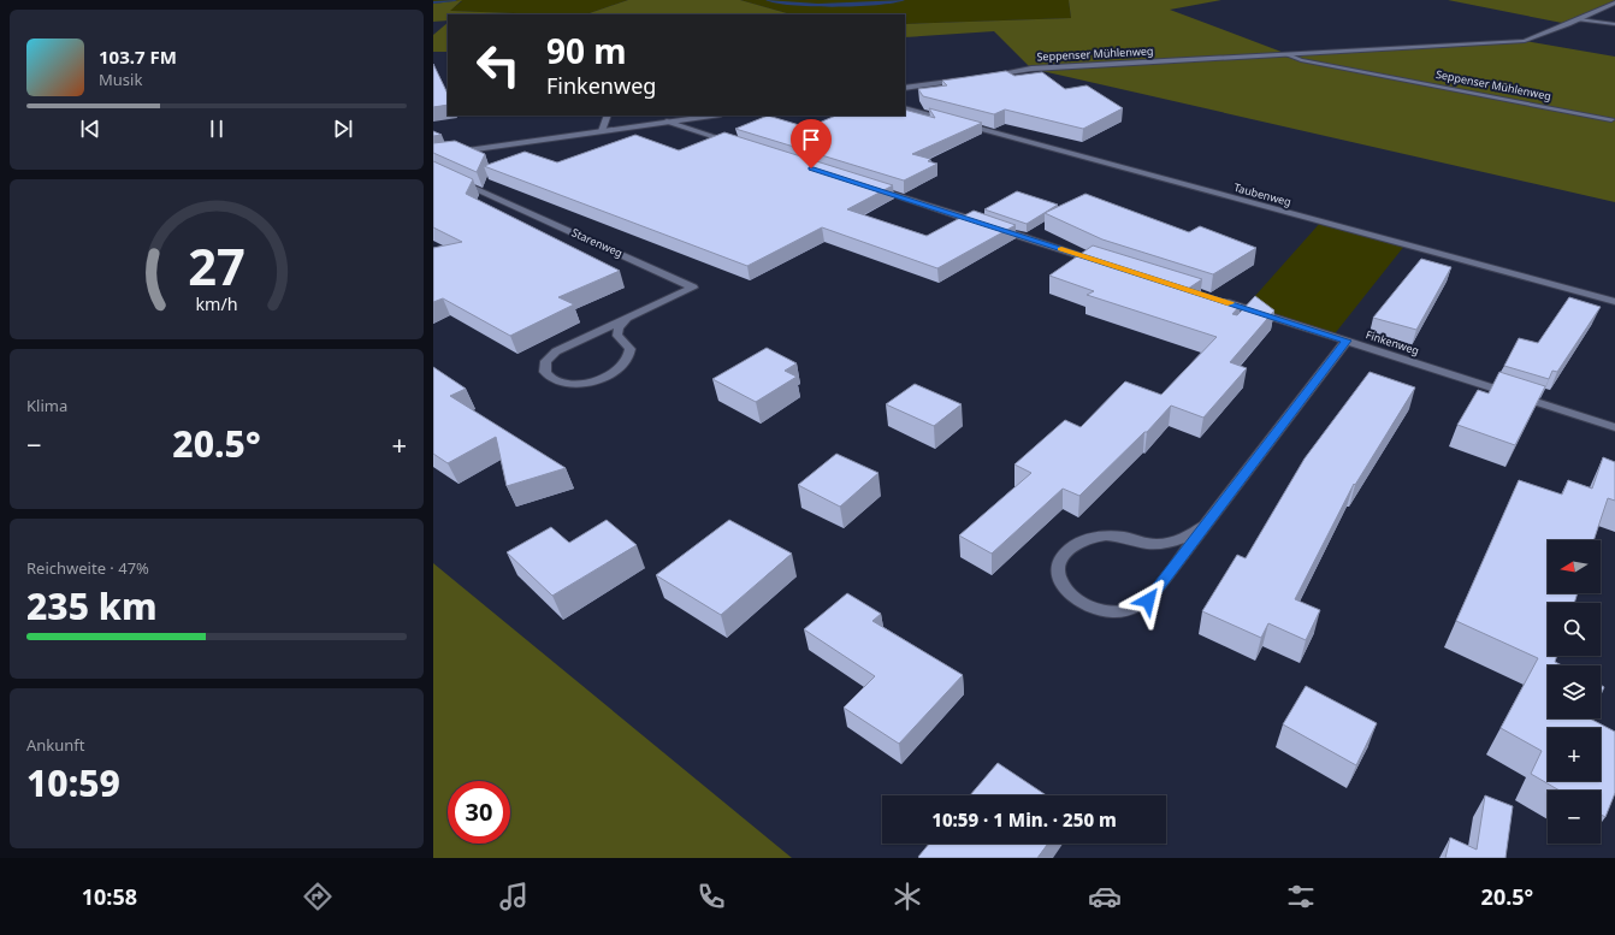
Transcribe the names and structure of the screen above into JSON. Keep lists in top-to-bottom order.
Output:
{
  "streets": {
    "street": [
      "Seppenser Mühlenweg",
      "Taubenweg",
      "Starenweg",
      "Finkenweg"
    ]
  },
  "north": "left",
  "page": {
    "turn": ["90 m", "Finkenweg"],
    "song": ["103.7 FM", "Musik"],
    "tile": [
      "Klima",
      ["Reichweite · 47%", "235 km"],
      ["Ankunft", "10:59"]
    ],
    "heat": ["−", "20.5°", "+"],
    "map_buttons": ["+", "−"],
    "limit": "30",
    "trip": "10:59 · 1 Min. · 250 m",
    "tabs": ["10:58", "20.5°"],
    "gauge": ["27", "km/h"]
  }
}
